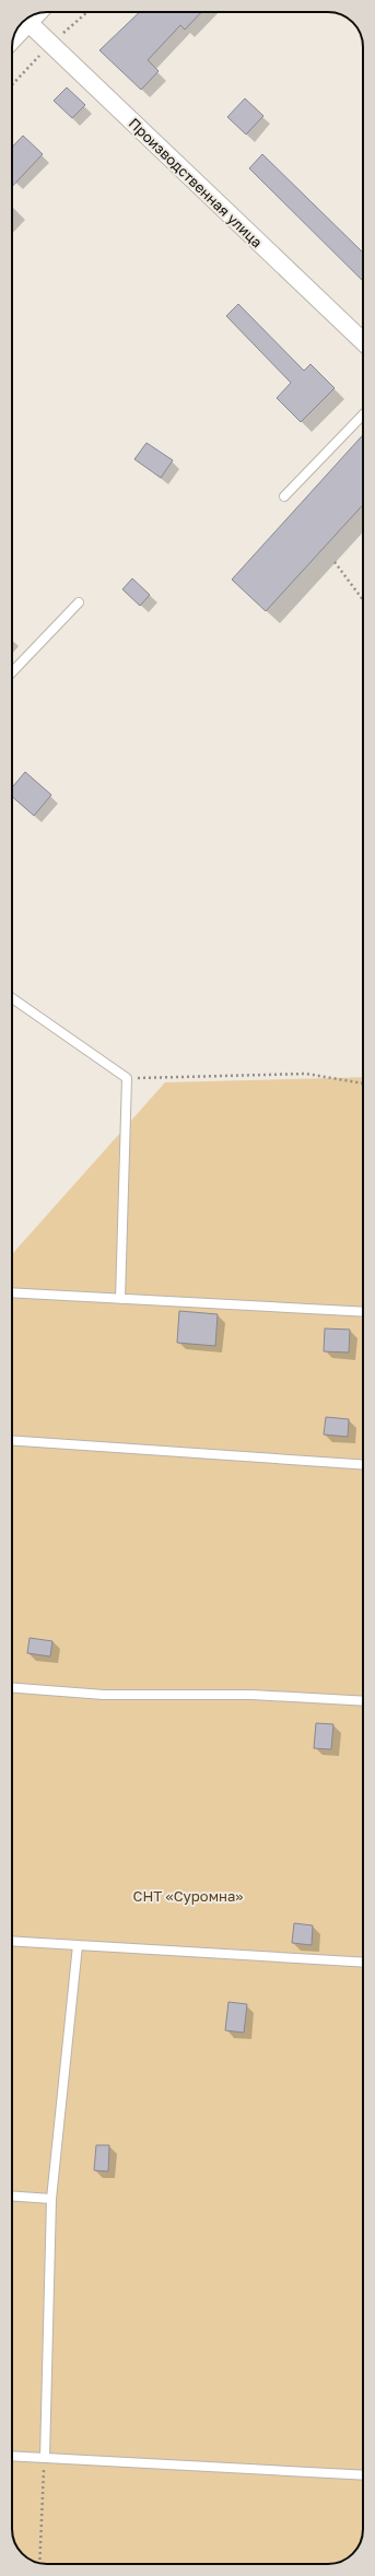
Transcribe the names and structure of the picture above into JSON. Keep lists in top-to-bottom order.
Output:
{
  "streets": {
    "street": ["Производственная улица"]
  },
  "parks": ["СНТ «Суромна»"]
}
